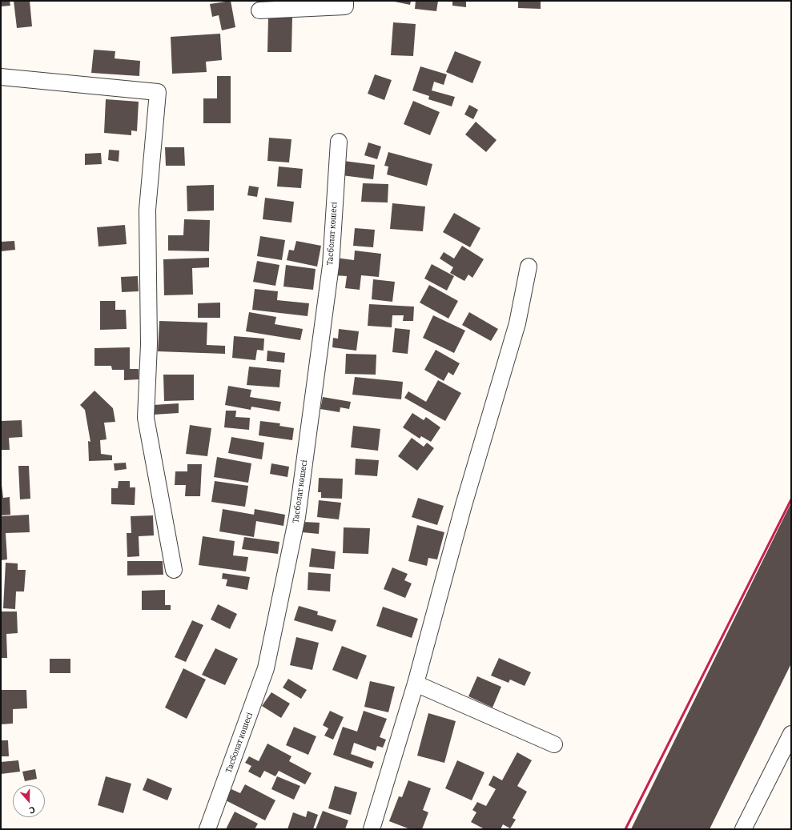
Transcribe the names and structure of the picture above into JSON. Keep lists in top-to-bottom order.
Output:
{
  "streets": {
    "street": ["Тасболат көшесі"]
  },
  "north": "bottom"
}
